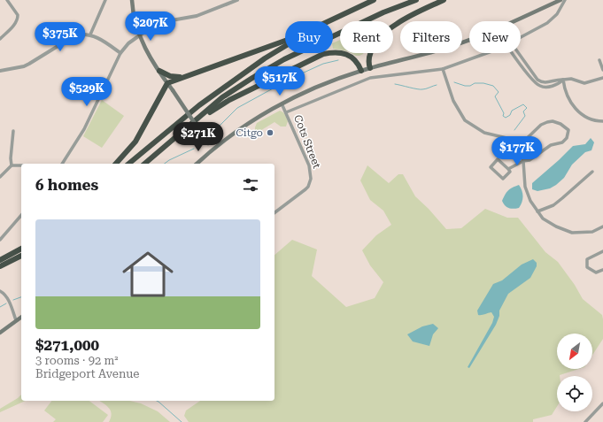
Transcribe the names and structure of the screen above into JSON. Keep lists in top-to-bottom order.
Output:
{
  "streets": {
    "street": ["Cots Street"]
  },
  "places": ["Citgo"],
  "north": "bottom left",
  "page": {
    "price": [
      "$207K",
      "$375K",
      "$517K",
      "$529K",
      "$271K",
      "$177K"
    ],
    "chip": [
      "Buy",
      "Rent",
      "Filters",
      "New"
    ],
    "heading": "6 homes",
    "list": [
      {
        "name": "$271,000",
        "note": "3 rooms · 92 m² · Bridgeport Avenue"
      }
    ]
  }
}
